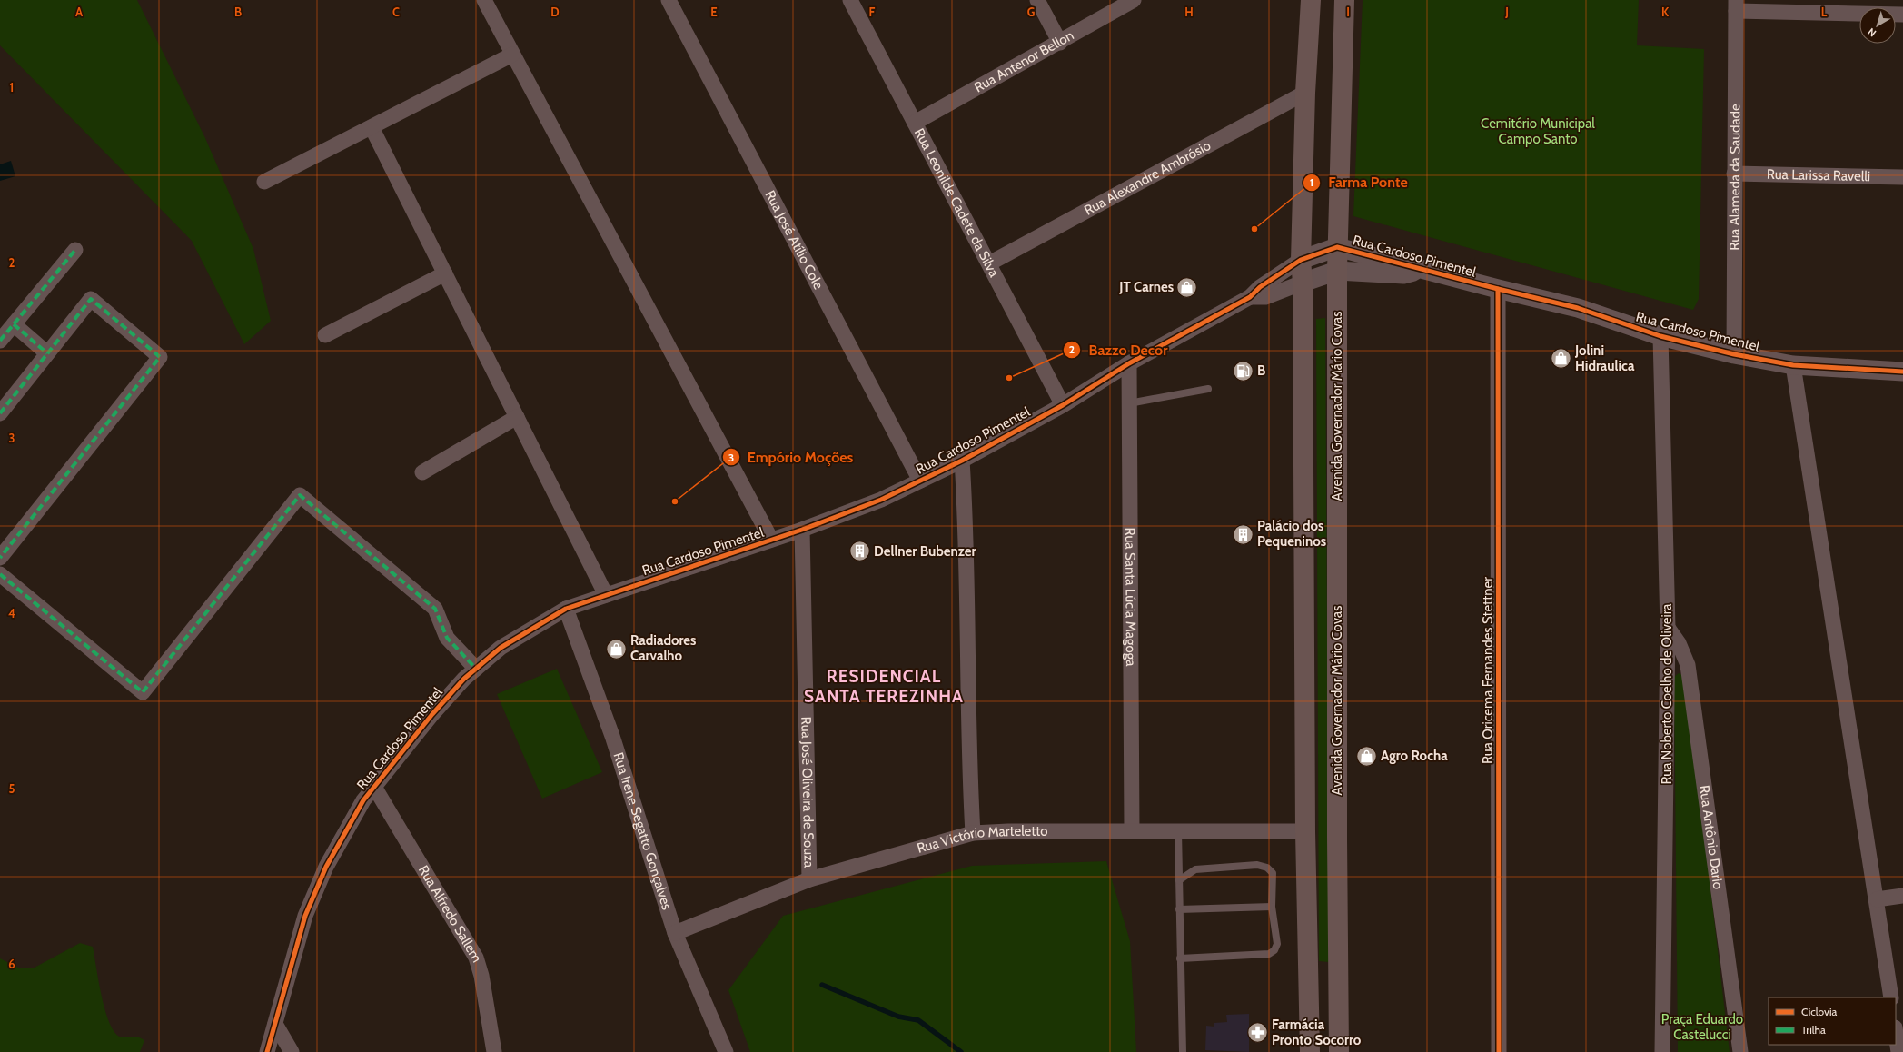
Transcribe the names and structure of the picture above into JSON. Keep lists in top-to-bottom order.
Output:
{
  "streets": {
    "main road": ["Avenida Governador Mário Covas"],
    "street": [
      "Rua Antenor Bellon",
      "Rua Larissa Ravelli",
      "Rua Alameda da Saudade",
      "Rua Alexandre Ambrósio",
      "Rua Leonilde Cadete da Silva",
      "Rua José Atílio Cole",
      "Rua Cardoso Pimentel",
      "Rua Santa Lúcia Magoga",
      "Rua Oricema Fernandes Stettner",
      "Rua Noberto Coelho de Oliveira",
      "Rua José Oliveira de Souza",
      "Rua Irene Segatto Gonçalves",
      "Rua Antônio Dario",
      "Rua Victório Marteletto",
      "Rua Alfredo Sallem"
    ]
  },
  "crossings": [
    ["Rua Antenor Bellon", "Rua Leonilde Cadete da Silva"],
    ["Rua Larissa Ravelli", "Rua Alameda da Saudade"],
    ["Rua Alameda da Saudade", "Rua Cardoso Pimentel"],
    ["Rua Alexandre Ambrósio", "Rua Leonilde Cadete da Silva"],
    ["Rua Leonilde Cadete da Silva", "Rua Cardoso Pimentel"],
    ["Rua José Atílio Cole", "Rua Cardoso Pimentel"],
    ["Rua Cardoso Pimentel", "Avenida Governador Mário Covas"],
    ["Rua Cardoso Pimentel", "Rua Santa Lúcia Magoga"],
    ["Rua Cardoso Pimentel", "Rua Oricema Fernandes Stettner"],
    ["Rua Cardoso Pimentel", "Rua Noberto Coelho de Oliveira"],
    ["Rua Cardoso Pimentel", "Rua José Oliveira de Souza"],
    ["Rua Cardoso Pimentel", "Rua Irene Segatto Gonçalves"],
    ["Rua Cardoso Pimentel", "Rua Alfredo Sallem"],
    ["Rua Santa Lúcia Magoga", "Rua Victório Marteletto"],
    ["Rua Noberto Coelho de Oliveira", "Rua Antônio Dario"],
    ["Rua José Oliveira de Souza", "Rua Victório Marteletto"],
    ["Rua Irene Segatto Gonçalves", "Rua Victório Marteletto"]
  ],
  "districts": ["RESIDENCIAL SANTA TEREZINHA"],
  "parks": ["Cemitério Municipal Campo Santo", "Praça Eduardo Castelucci"],
  "places": {
    "other": ["Farma Ponte", "Bazzo Decor", "Empório Moções"],
    "shop": [
      "JT Carnes",
      "Jolini Hidraulica",
      "Radiadores Carvalho",
      "Agro Rocha"
    ],
    "fuel station": ["B"],
    "building": ["Palácio dos Pequeninos", "Dellner Bubenzer"],
    "pharmacy": ["Farmácia Pronto Socorro"]
  },
  "legend": ["Ciclovia", "Trilha"],
  "north": "bottom left",
  "grid": {
    "columns": [
      "A",
      "B",
      "C",
      "D",
      "E",
      "F",
      "G",
      "H",
      "I",
      "J",
      "K",
      "L"
    ],
    "rows": [
      "1",
      "2",
      "3",
      "4",
      "5",
      "6"
    ]
  }
}
